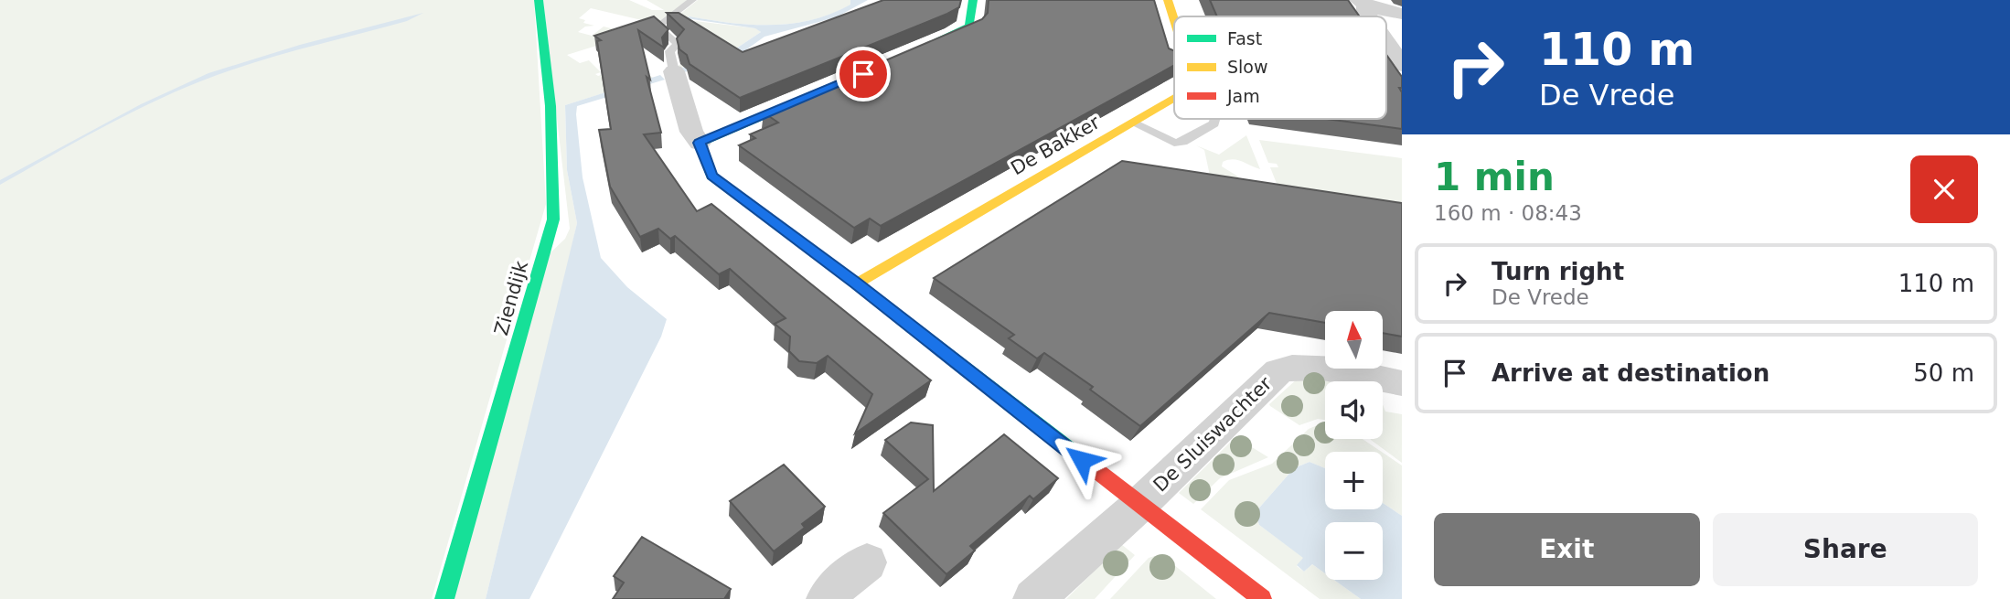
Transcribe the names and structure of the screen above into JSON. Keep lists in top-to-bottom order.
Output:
{
  "streets": {
    "street": ["De Bakker", "Ziendijk", "De Sluiswachter"]
  },
  "legend": ["Fast", "Slow", "Jam"],
  "north": "top",
  "page": {
    "turn": ["110 m", "De Vrede"],
    "heading": ["1 min", "160 m · 08:43"],
    "list": [
      {
        "name": "Turn right",
        "note": "De Vrede",
        "value": "110 m"
      },
      {
        "name": "Arrive at destination",
        "value": "50 m"
      }
    ],
    "map_buttons": ["+", "−"],
    "buttons": ["Exit", "Share"]
  }
}
